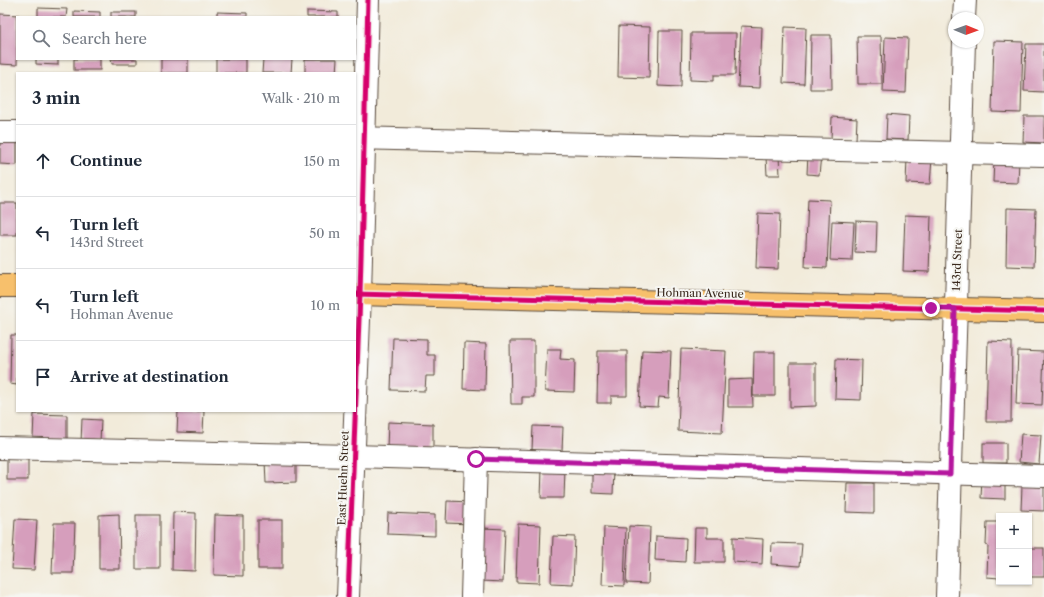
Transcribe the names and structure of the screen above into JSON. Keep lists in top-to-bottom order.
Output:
{
  "streets": {
    "main road": ["Hohman Avenue"],
    "street": ["143rd Street", "East Huehn Street"]
  },
  "crossings": [
    ["143rd Street", "Hohman Avenue"],
    ["Hohman Avenue", "East Huehn Street"]
  ],
  "north": "right",
  "page": {
    "search": "Search here",
    "heading": ["3 min", "Walk · 210 m"],
    "list": [
      ["Continue", "150 m"],
      ["Turn left", "143rd Street", "50 m"],
      ["Turn left", "Hohman Avenue", "10 m"],
      "Arrive at destination"
    ],
    "map_buttons": ["+", "−"]
  }
}
